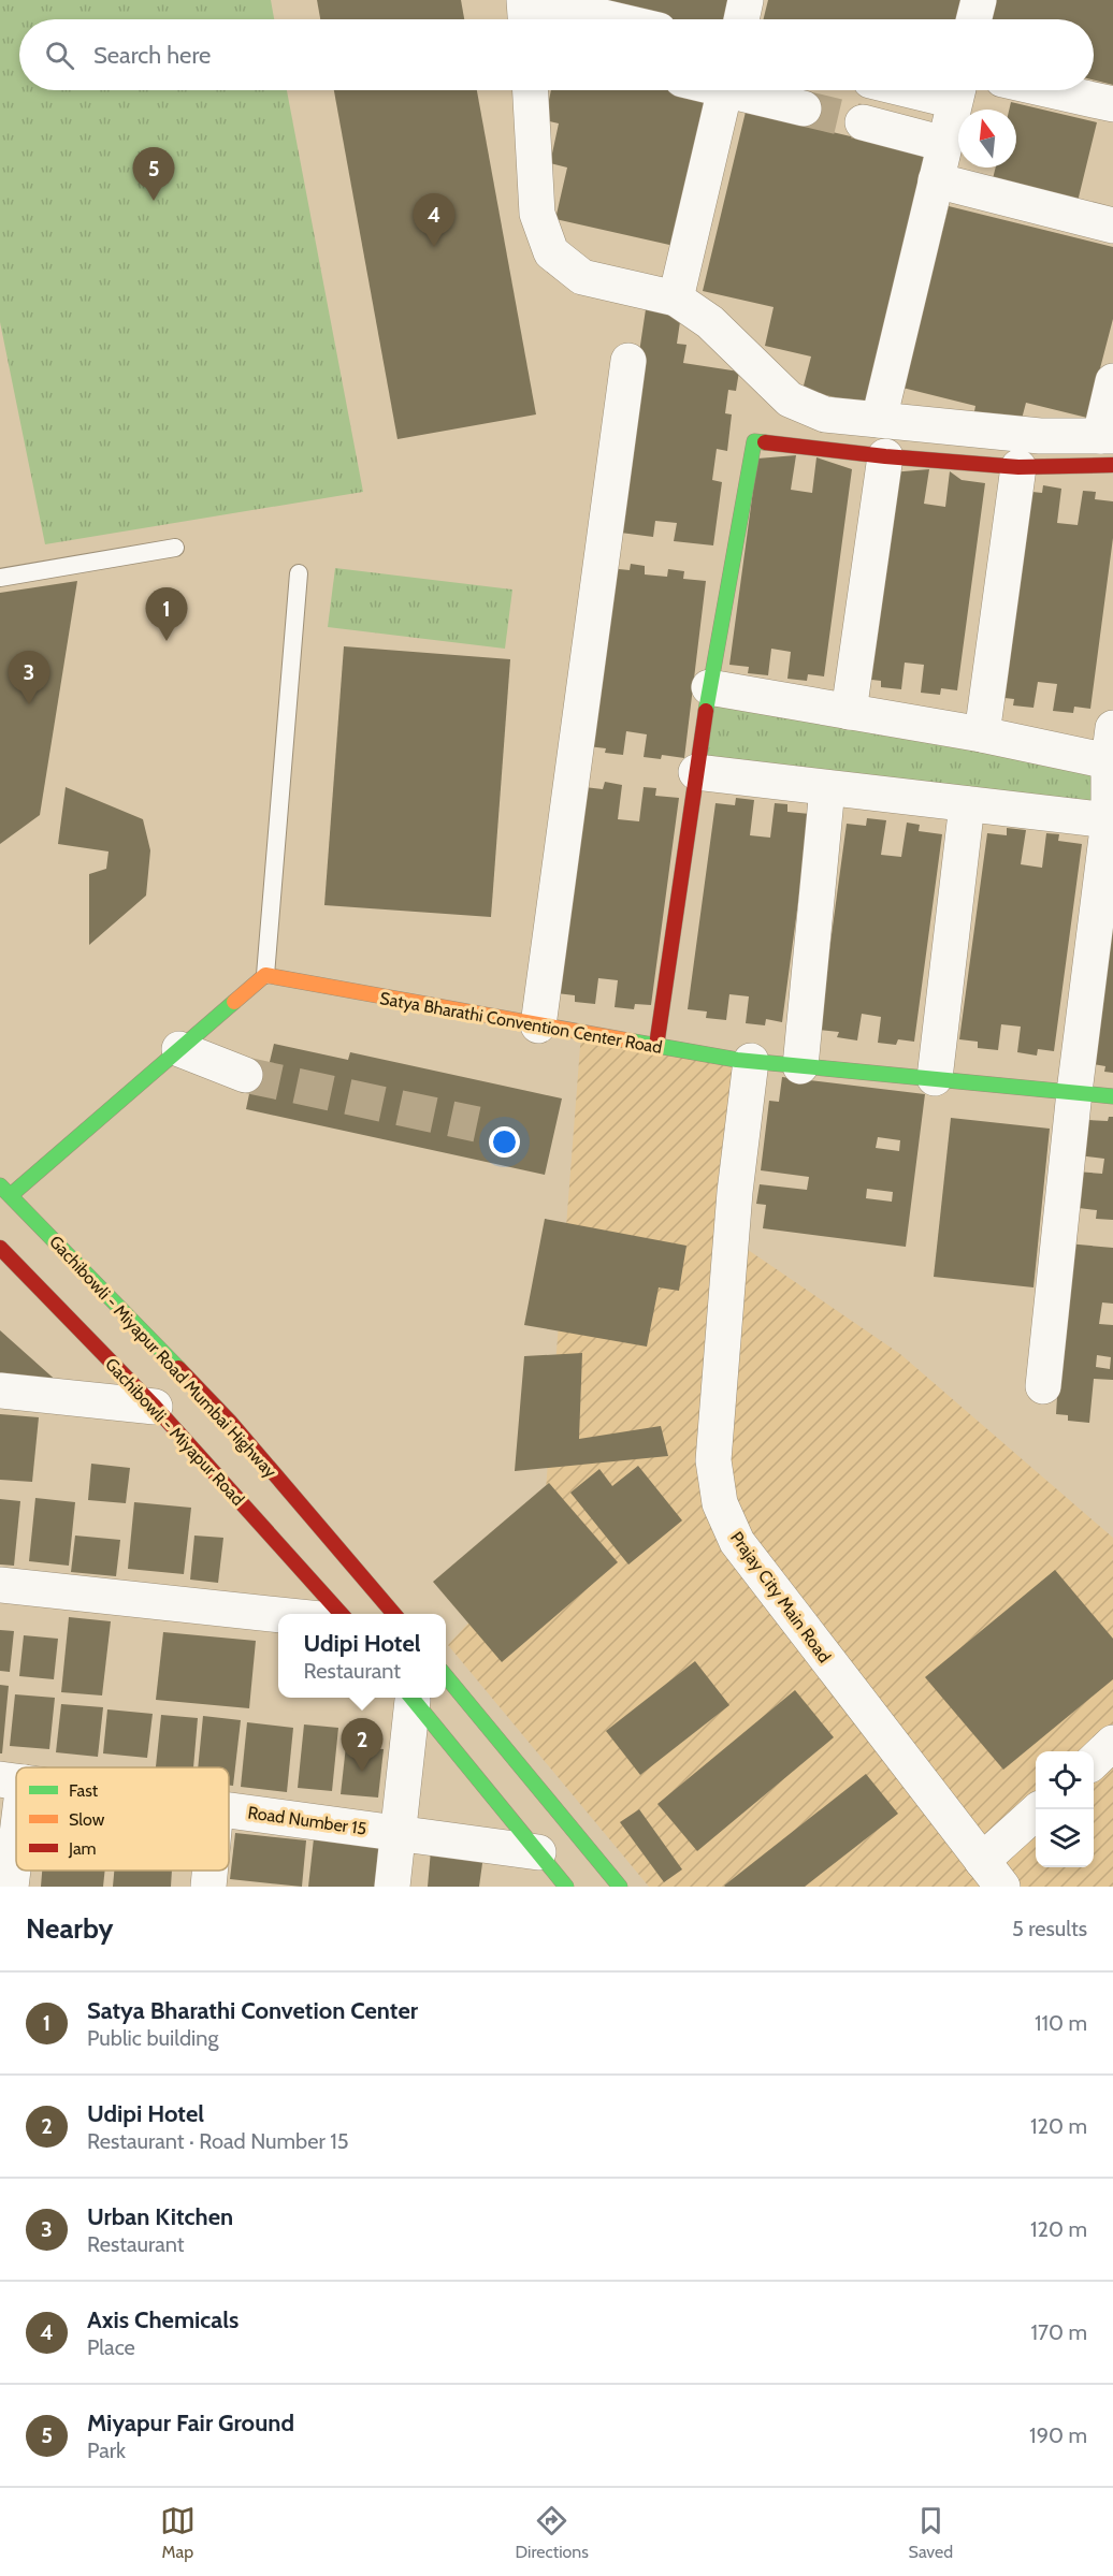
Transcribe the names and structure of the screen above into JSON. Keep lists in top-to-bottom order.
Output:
{
  "streets": {
    "street": [
      "Satya Bharathi Convention Center Road",
      "Gachibowli - Miyapur Road Mumbai Highway",
      "Gachibowli - Miyapur Road",
      "Prajay City Main Road",
      "Road Number 15"
    ]
  },
  "crossings": [
    ["Satya Bharathi Convention Center Road", "Prajay City Main Road"]
  ],
  "legend": ["Fast", "Slow", "Jam"],
  "north": "top",
  "page": {
    "search": "Search here",
    "pins": [
      "5",
      "4",
      "1",
      "3",
      "2"
    ],
    "popup": ["Udipi Hotel", "Restaurant"],
    "heading": ["Nearby", "5 results"],
    "list": [
      {
        "mark": "1",
        "name": "Satya Bharathi Convetion Center",
        "note": "Public building",
        "value": "110 m"
      },
      {
        "mark": "2",
        "name": "Udipi Hotel",
        "note": "Restaurant · Road Number 15",
        "value": "120 m"
      },
      {
        "mark": "3",
        "name": "Urban Kitchen",
        "note": "Restaurant",
        "value": "120 m"
      },
      {
        "mark": "4",
        "name": "Axis Chemicals",
        "note": "Place",
        "value": "170 m"
      },
      {
        "mark": "5",
        "name": "Miyapur Fair Ground",
        "note": "Park",
        "value": "190 m"
      }
    ],
    "nav": ["Map", "Directions", "Saved"]
  }
}
